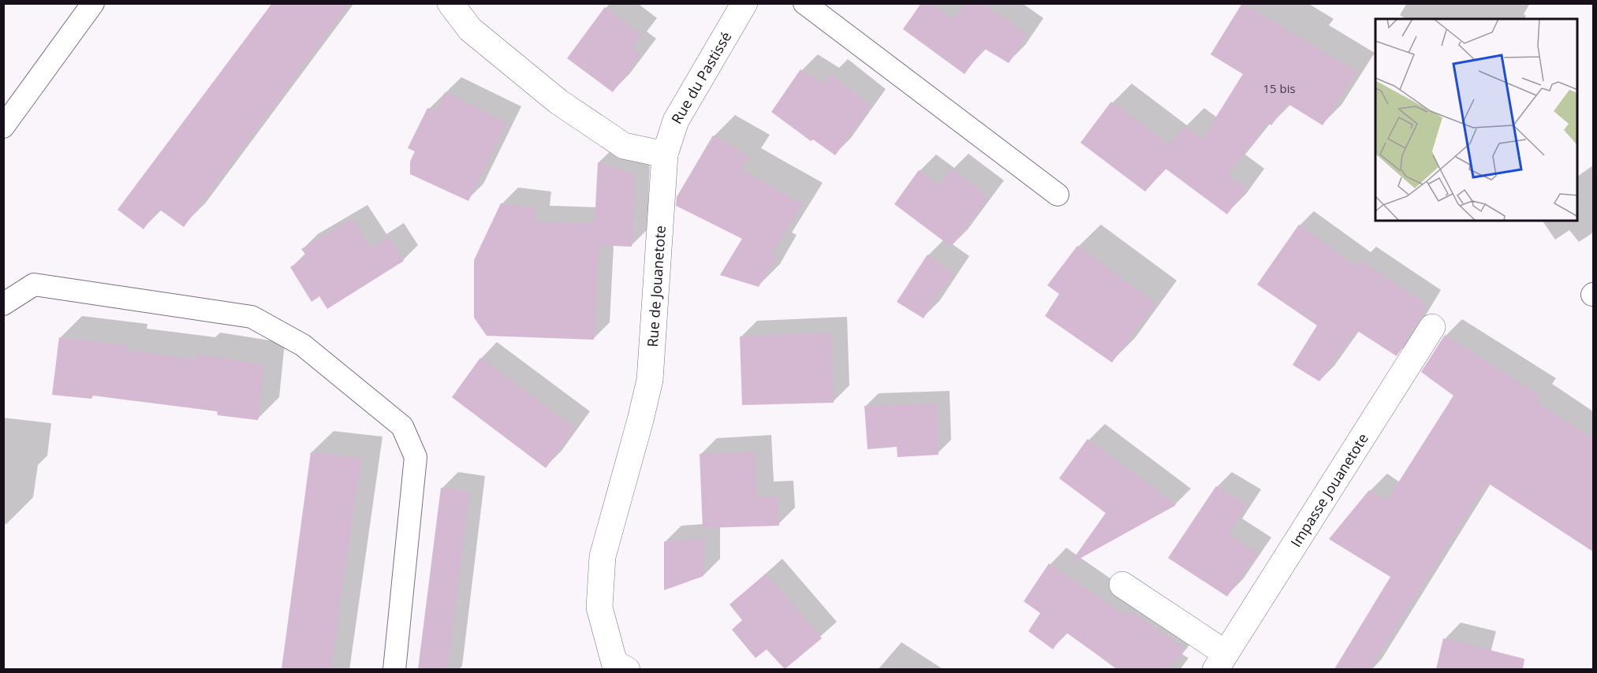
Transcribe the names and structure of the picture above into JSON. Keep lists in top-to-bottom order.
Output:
{
  "streets": {
    "street": ["Rue du Pastissé", "Rue de Jouanetote", "Impasse Jouanetote"]
  },
  "crossings": [
    ["Rue du Pastissé", "Rue de Jouanetote"]
  ],
  "house_numbers": ["15 bis"]
}
